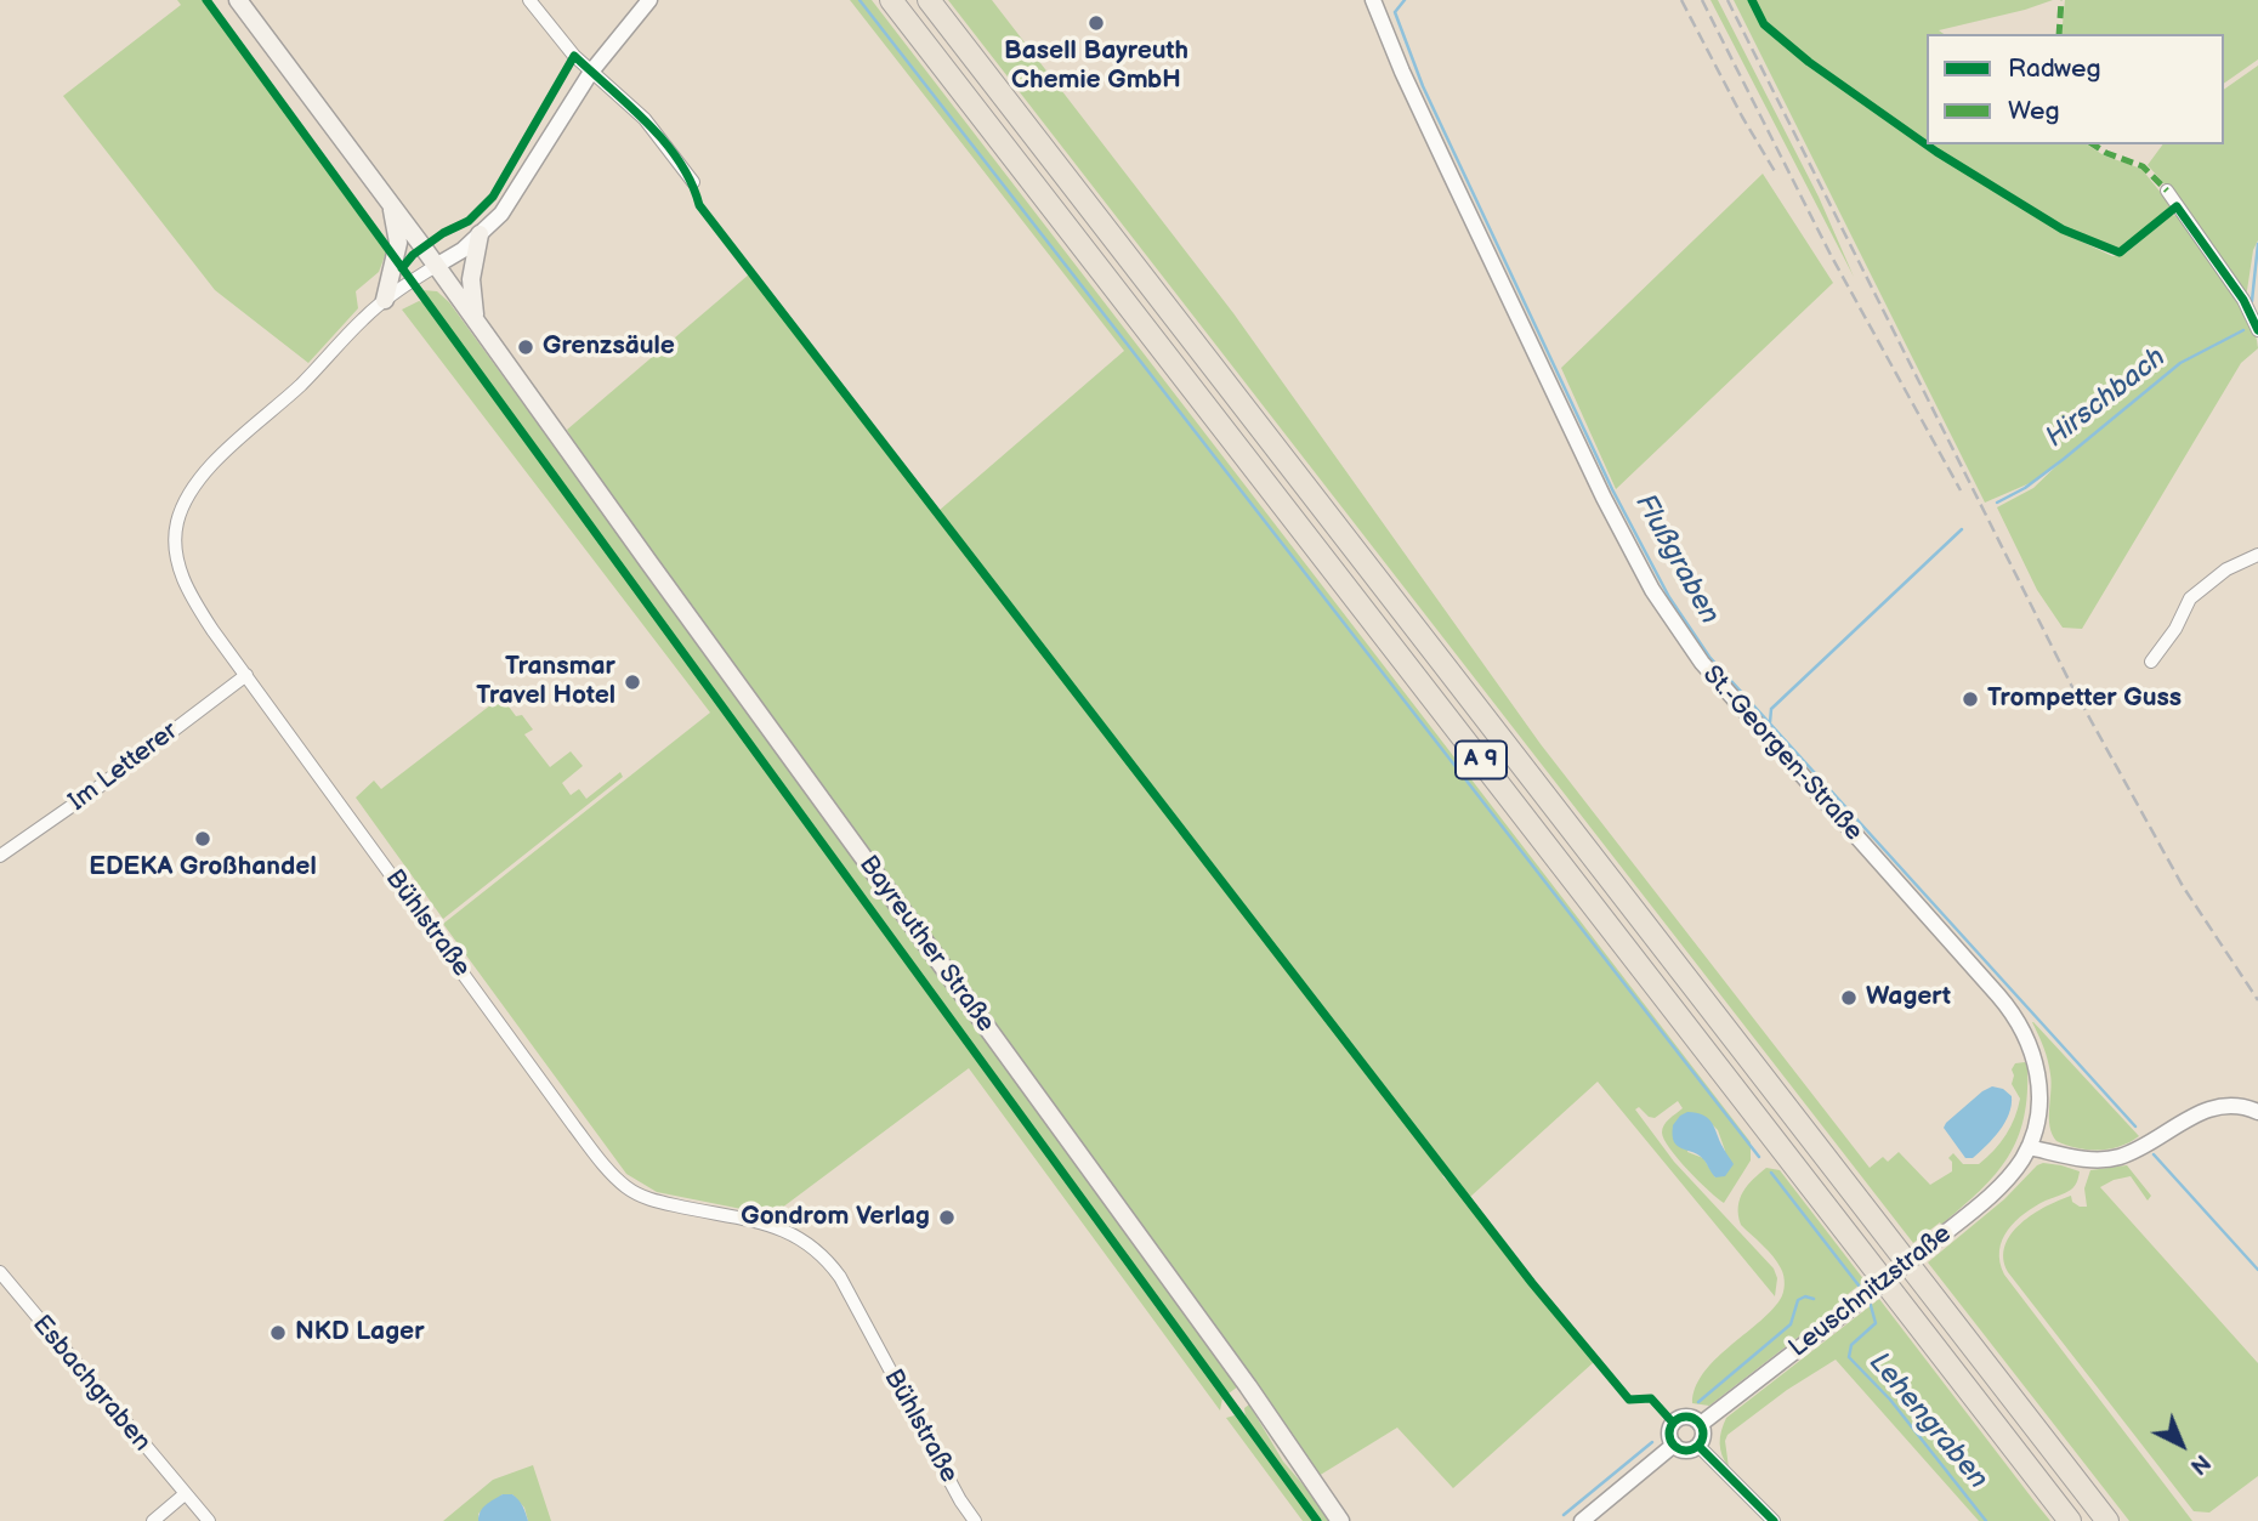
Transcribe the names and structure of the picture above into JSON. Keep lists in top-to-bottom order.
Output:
{
  "streets": {
    "highway": ["A 9"],
    "main road": ["Bayreuther Straße"],
    "street": [
      "St.-Georgen-Straße",
      "Im Letterer",
      "Bühlstraße",
      "Leuschnitzstraße",
      "Esbachgraben"
    ]
  },
  "crossings": [
    ["St.-Georgen-Straße", "Leuschnitzstraße"],
    ["Im Letterer", "Bühlstraße"],
    ["Bühlstraße", "Bayreuther Straße"]
  ],
  "water": ["Hirschbach", "Flußgraben", "Lehengraben"],
  "places": [
    "Basell Bayreuth Chemie GmbH",
    "Grenzsäule",
    "Transmar Travel Hotel",
    "Trompetter Guss",
    "EDEKA Großhandel",
    "Wagert",
    "Gondrom Verlag",
    "NKD Lager"
  ],
  "legend": ["Radweg", "Weg"],
  "north": "bottom right"
}
